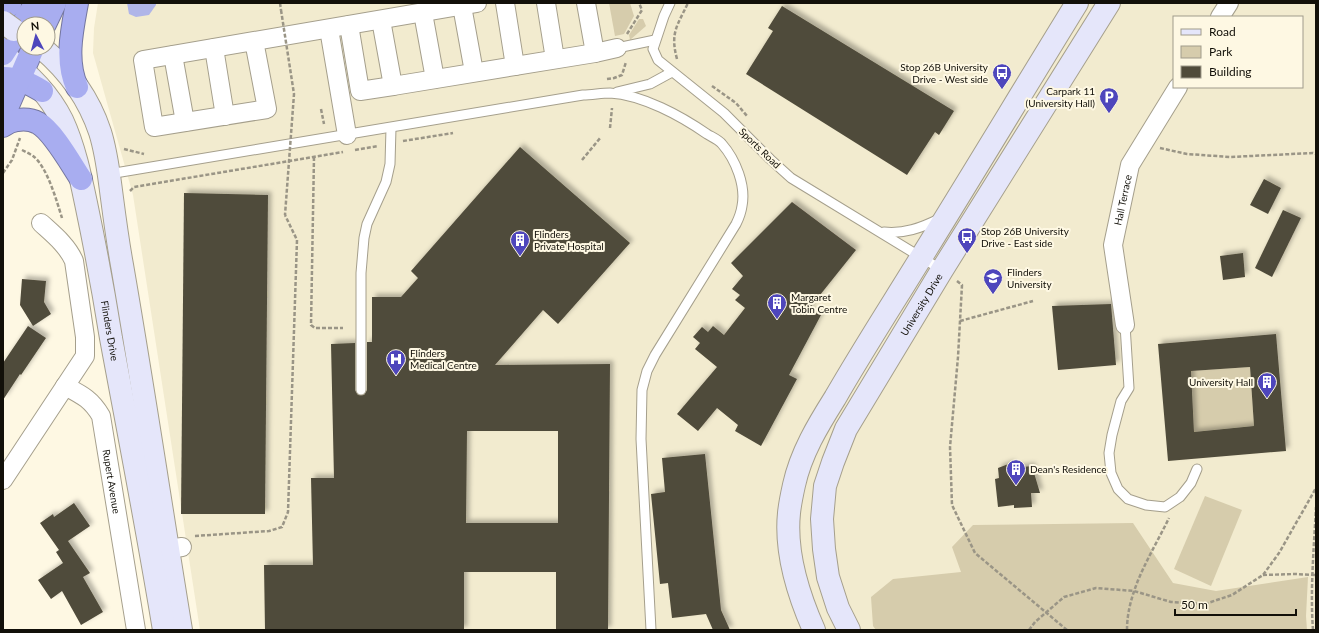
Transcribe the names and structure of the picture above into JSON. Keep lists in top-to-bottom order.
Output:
{
  "streets": {
    "street": [
      "Hall Terrace",
      "University Drive",
      "Flinders Drive",
      "Rupert Avenue"
    ],
    "lane": ["Sports Road"]
  },
  "crossings": [
    ["Sports Road", "University Drive"]
  ],
  "places": {
    "bus stop": ["Stop 26B University Drive - West side", "Stop 26B University Drive - East side"],
    "parking": ["Carpark 11 (University Hall)"],
    "building": [
      "Flinders Private Hospital",
      "Margaret Tobin Centre",
      "University Hall",
      "Dean's Residence"
    ],
    "school or university": ["Flinders University"],
    "hospital": ["Flinders Medical Centre"]
  },
  "legend": ["Road", "Park", "Building"],
  "scale_bar": "50 m",
  "north": "top"
}
